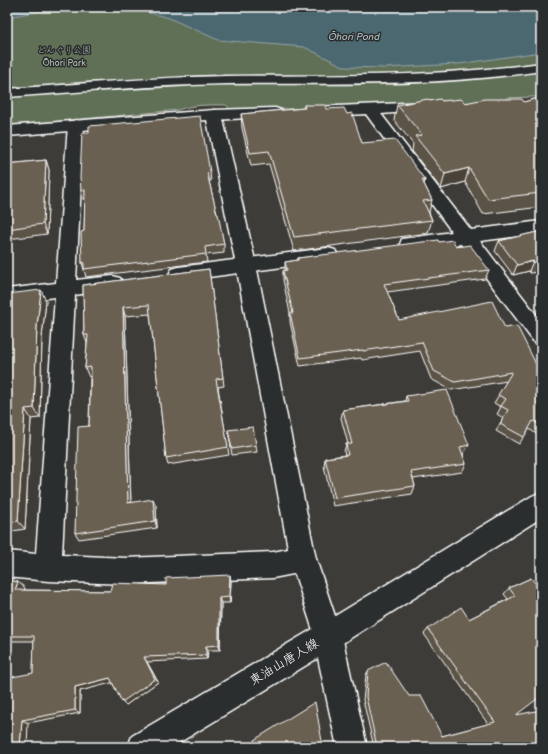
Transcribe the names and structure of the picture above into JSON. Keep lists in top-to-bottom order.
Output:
{
  "streets": {
    "street": ["東油山唐人線"]
  },
  "water": ["Ōhori Pond"],
  "parks": ["どんぐり公園", "Ōhori Park"]
}
